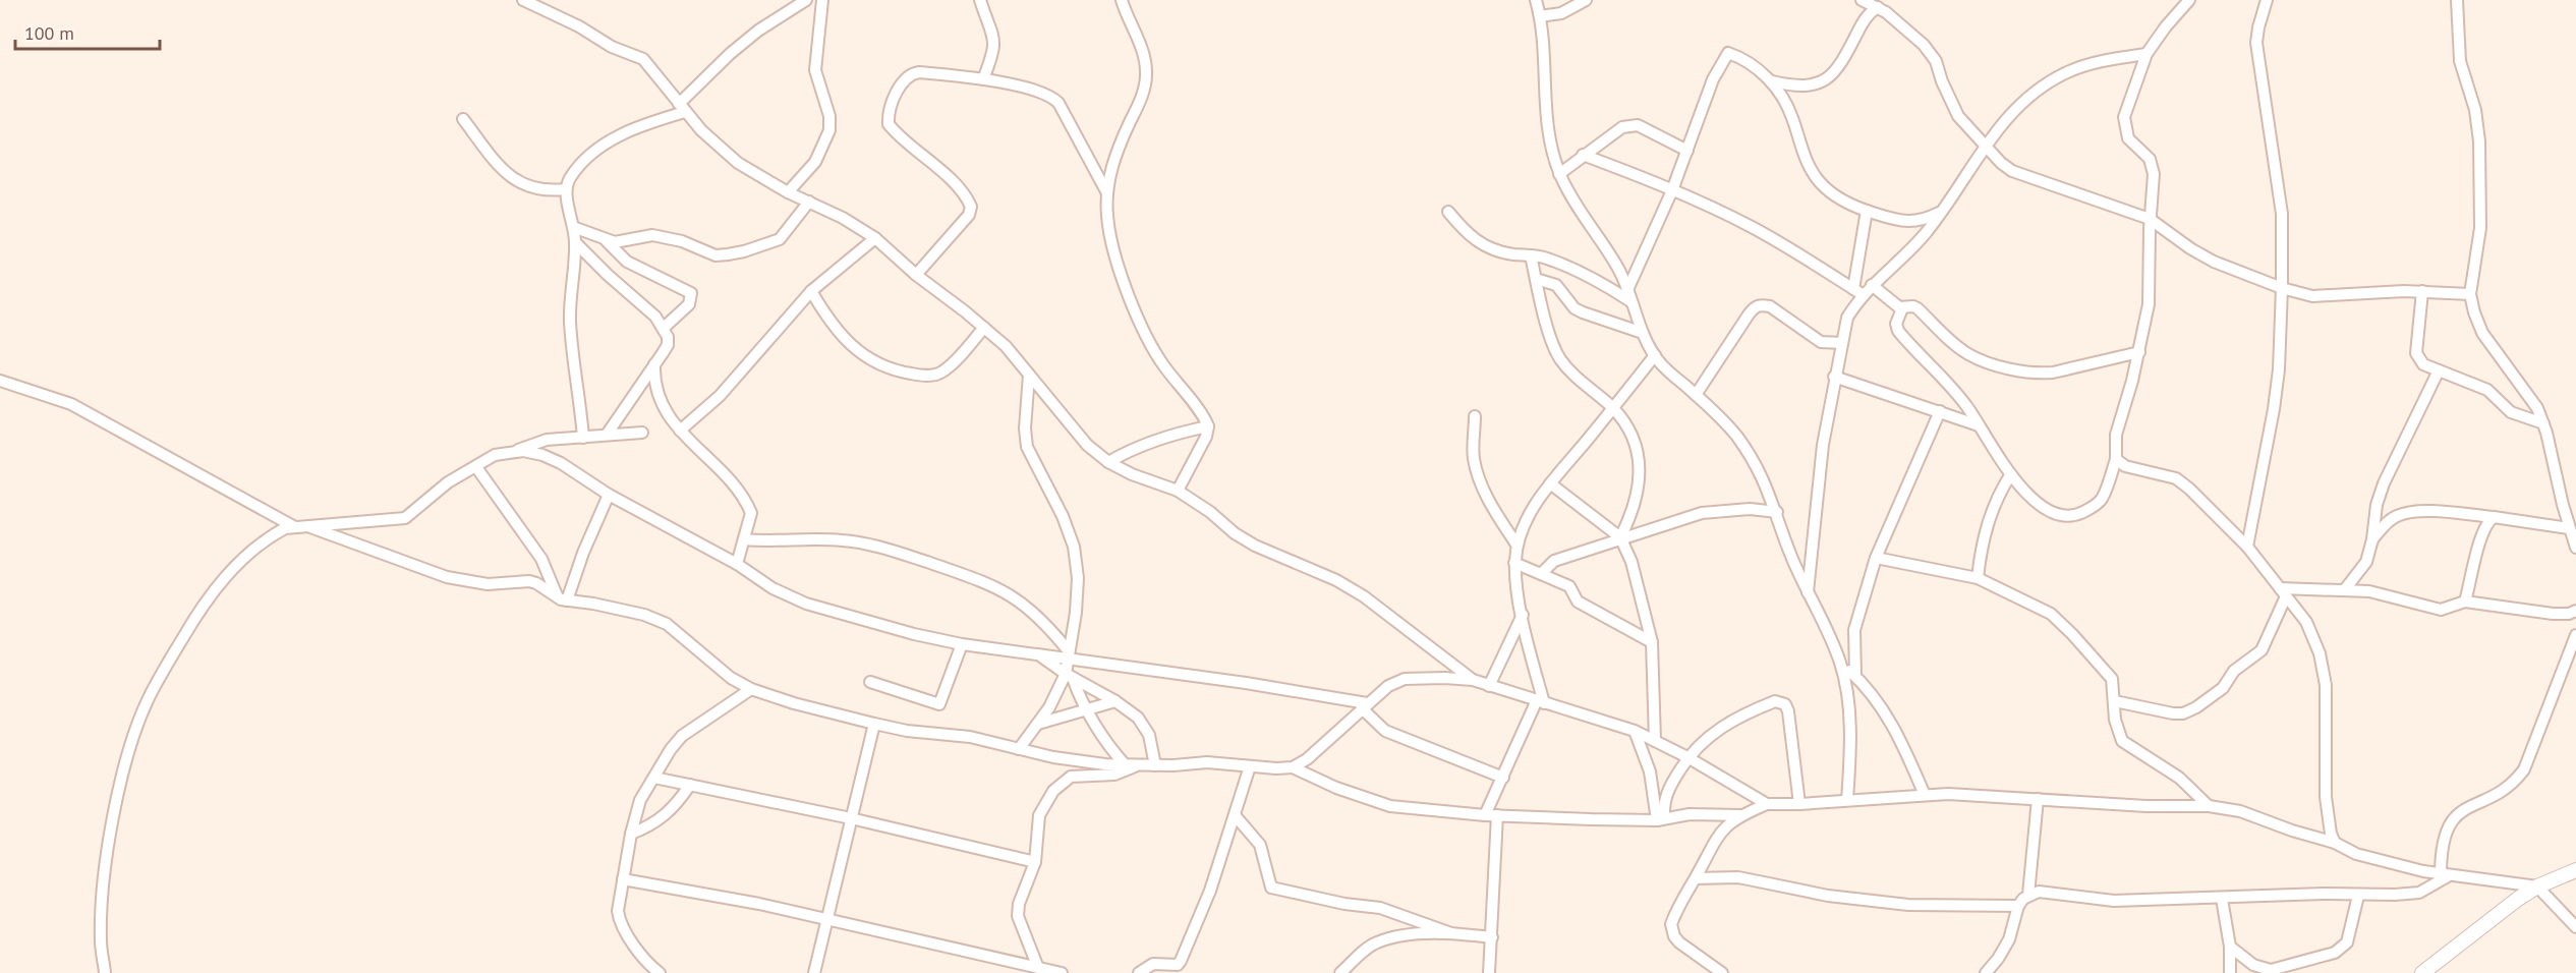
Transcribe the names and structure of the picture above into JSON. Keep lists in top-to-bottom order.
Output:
{
  "scale_bar": "100 m"
}
